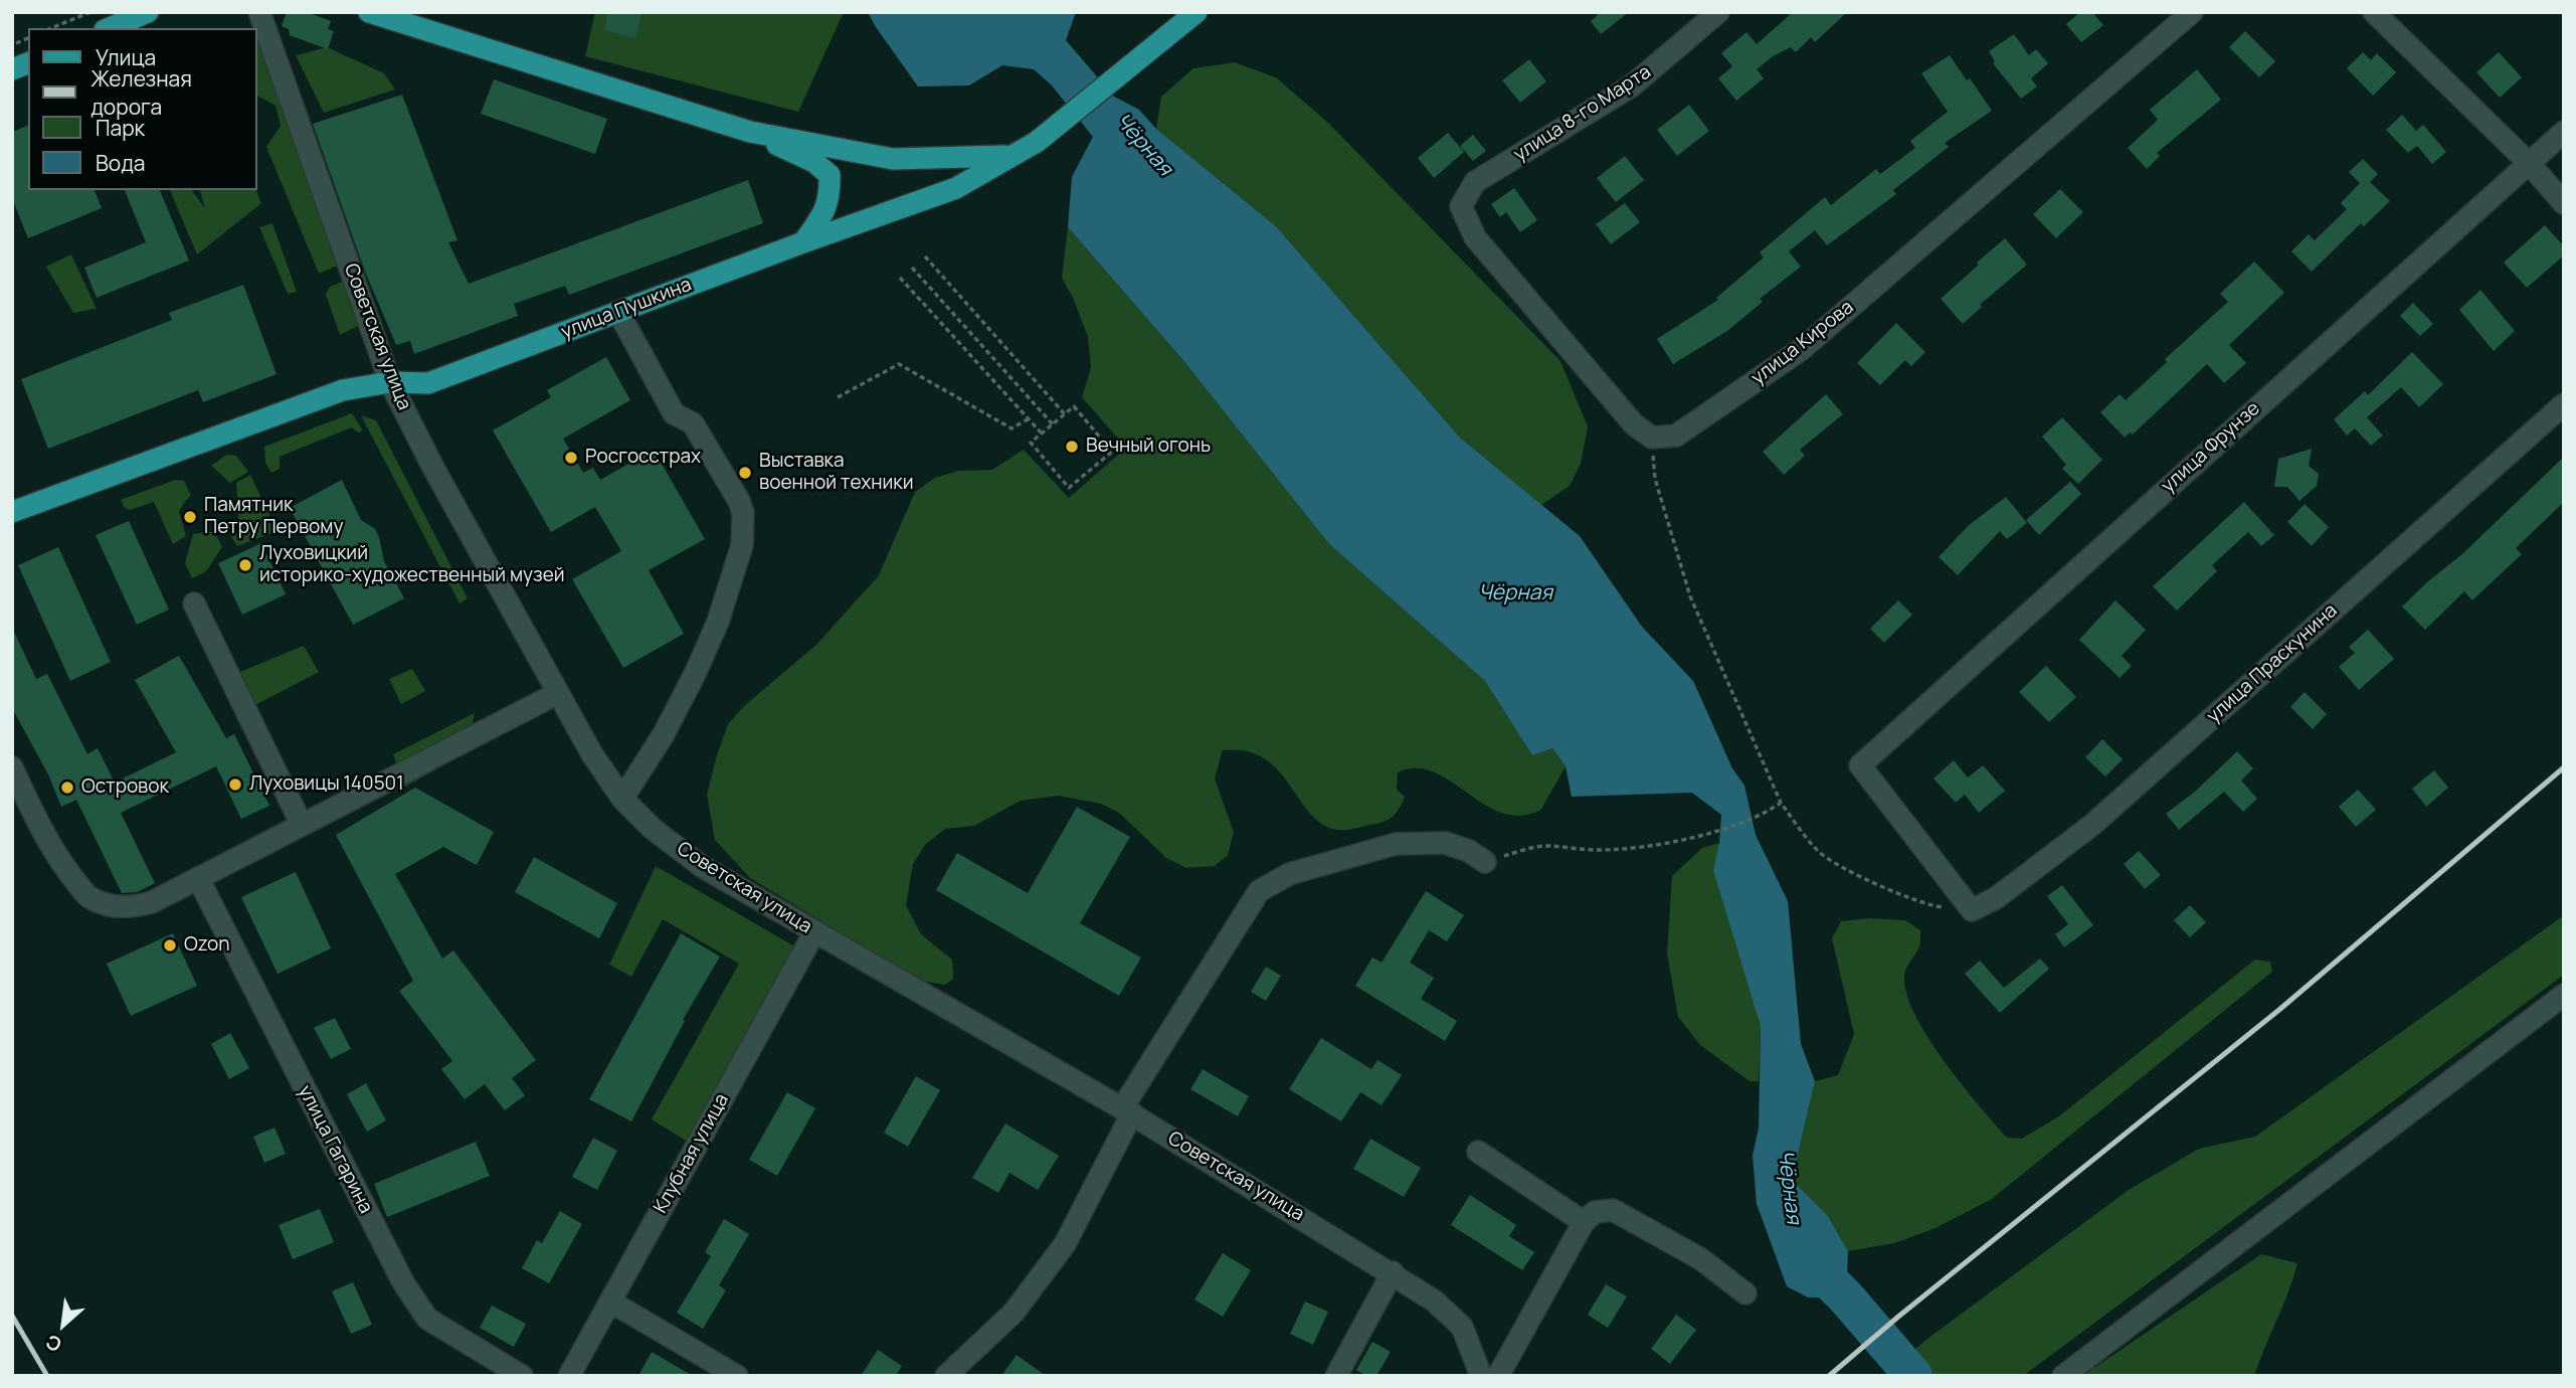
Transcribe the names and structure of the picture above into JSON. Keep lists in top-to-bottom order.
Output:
{
  "streets": {
    "main road": ["улица Пушкина"],
    "street": [
      "улица 8-го Марта",
      "Советская улица",
      "улица Кирова",
      "улица Фрунзе",
      "улица Праскунина",
      "улица Гагарина",
      "Клубная улица"
    ]
  },
  "crossings": [
    ["улица 8-го Марта", "улица Кирова"],
    ["улица Пушкина", "Советская улица"],
    ["Советская улица", "Клубная улица"],
    ["улица Фрунзе", "улица Праскунина"]
  ],
  "water": ["Чёрная"],
  "places": [
    "Вечный огонь",
    "Росгосстрах",
    "Выставка военной техники",
    "Памятник Петру Первому",
    "Луховицкий историко-художественный музей",
    "Луховицы 140501",
    "Островок",
    "Ozon"
  ],
  "legend": [
    "Улица",
    "Железная дорога",
    "Парк",
    "Вода"
  ],
  "north": "bottom left"
}
